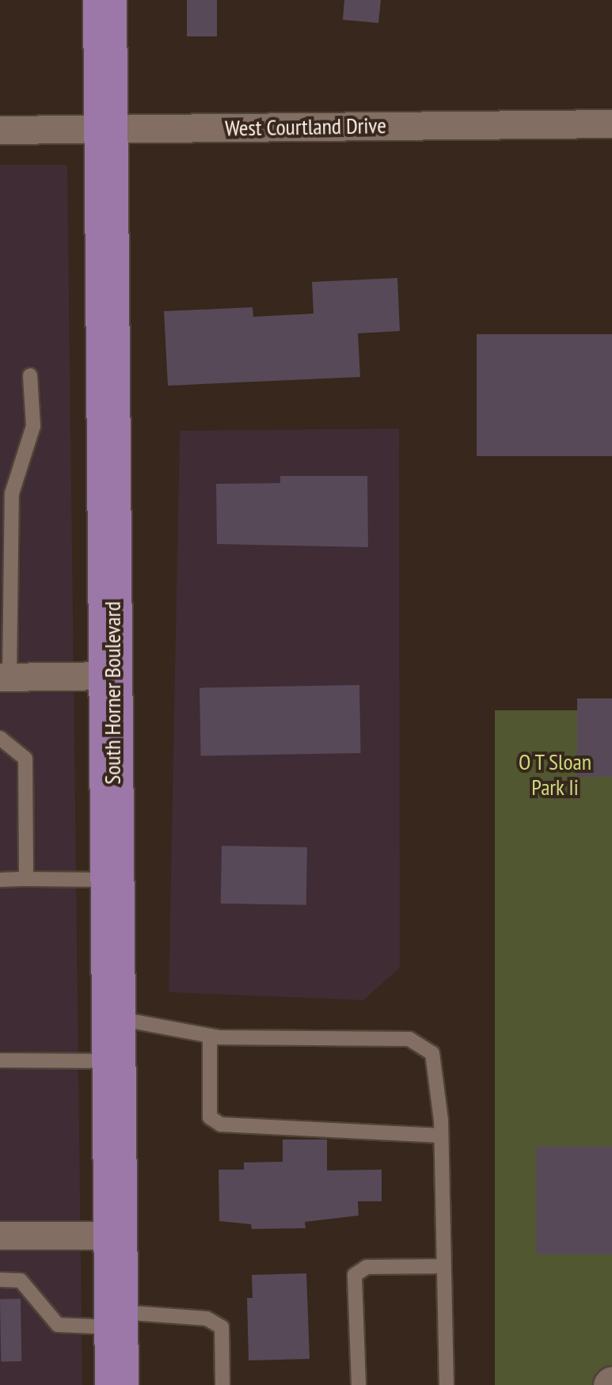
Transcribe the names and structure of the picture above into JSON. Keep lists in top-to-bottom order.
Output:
{
  "streets": {
    "main road": ["South Horner Boulevard"],
    "street": ["West Courtland Drive"]
  },
  "crossings": [
    ["West Courtland Drive", "South Horner Boulevard"]
  ],
  "parks": ["O T Sloan Park Ii"]
}
